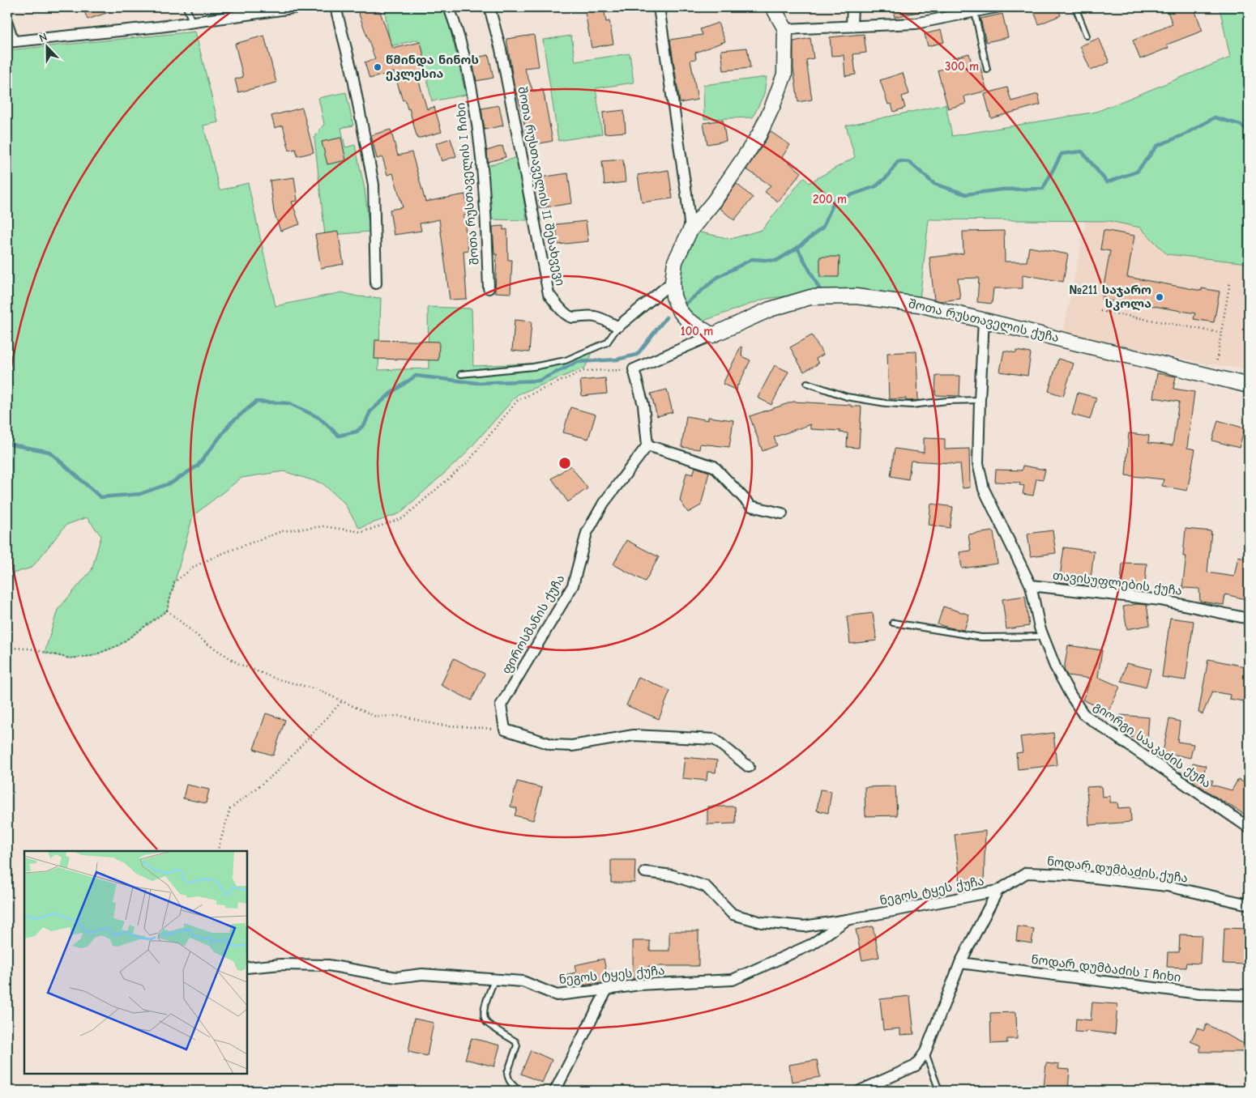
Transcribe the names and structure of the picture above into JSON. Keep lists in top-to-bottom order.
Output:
{
  "streets": {
    "street": [
      "შოთა რუსთაველის I ჩიხი",
      "შოთა რუსთაველის II შესახვევი",
      "შოთა რუსთაველის ქუჩა",
      "თავისუფლების ქუჩა",
      "ფიროსმანის ქუჩა",
      "გიორგი სააკაძის ქუჩა",
      "ნოდარ დუმბაძის ქუჩა",
      "ნეგოს ტყეს ქუჩა",
      "ნოდარ დუმბაძის I ჩიხი"
    ]
  },
  "crossings": [
    ["შოთა რუსთაველის ქუჩა", "გიორგი სააკაძის ქუჩა"],
    ["თავისუფლების ქუჩა", "გიორგი სააკაძის ქუჩა"],
    ["ნოდარ დუმბაძის ქუჩა", "ნეგოს ტყეს ქუჩა"]
  ],
  "places": ["წმინდა ნინოს ეკლესია", "№211 საჯარო სკოლა"],
  "north": "top",
  "rings": ["300 m", "200 m", "100 m"]
}
